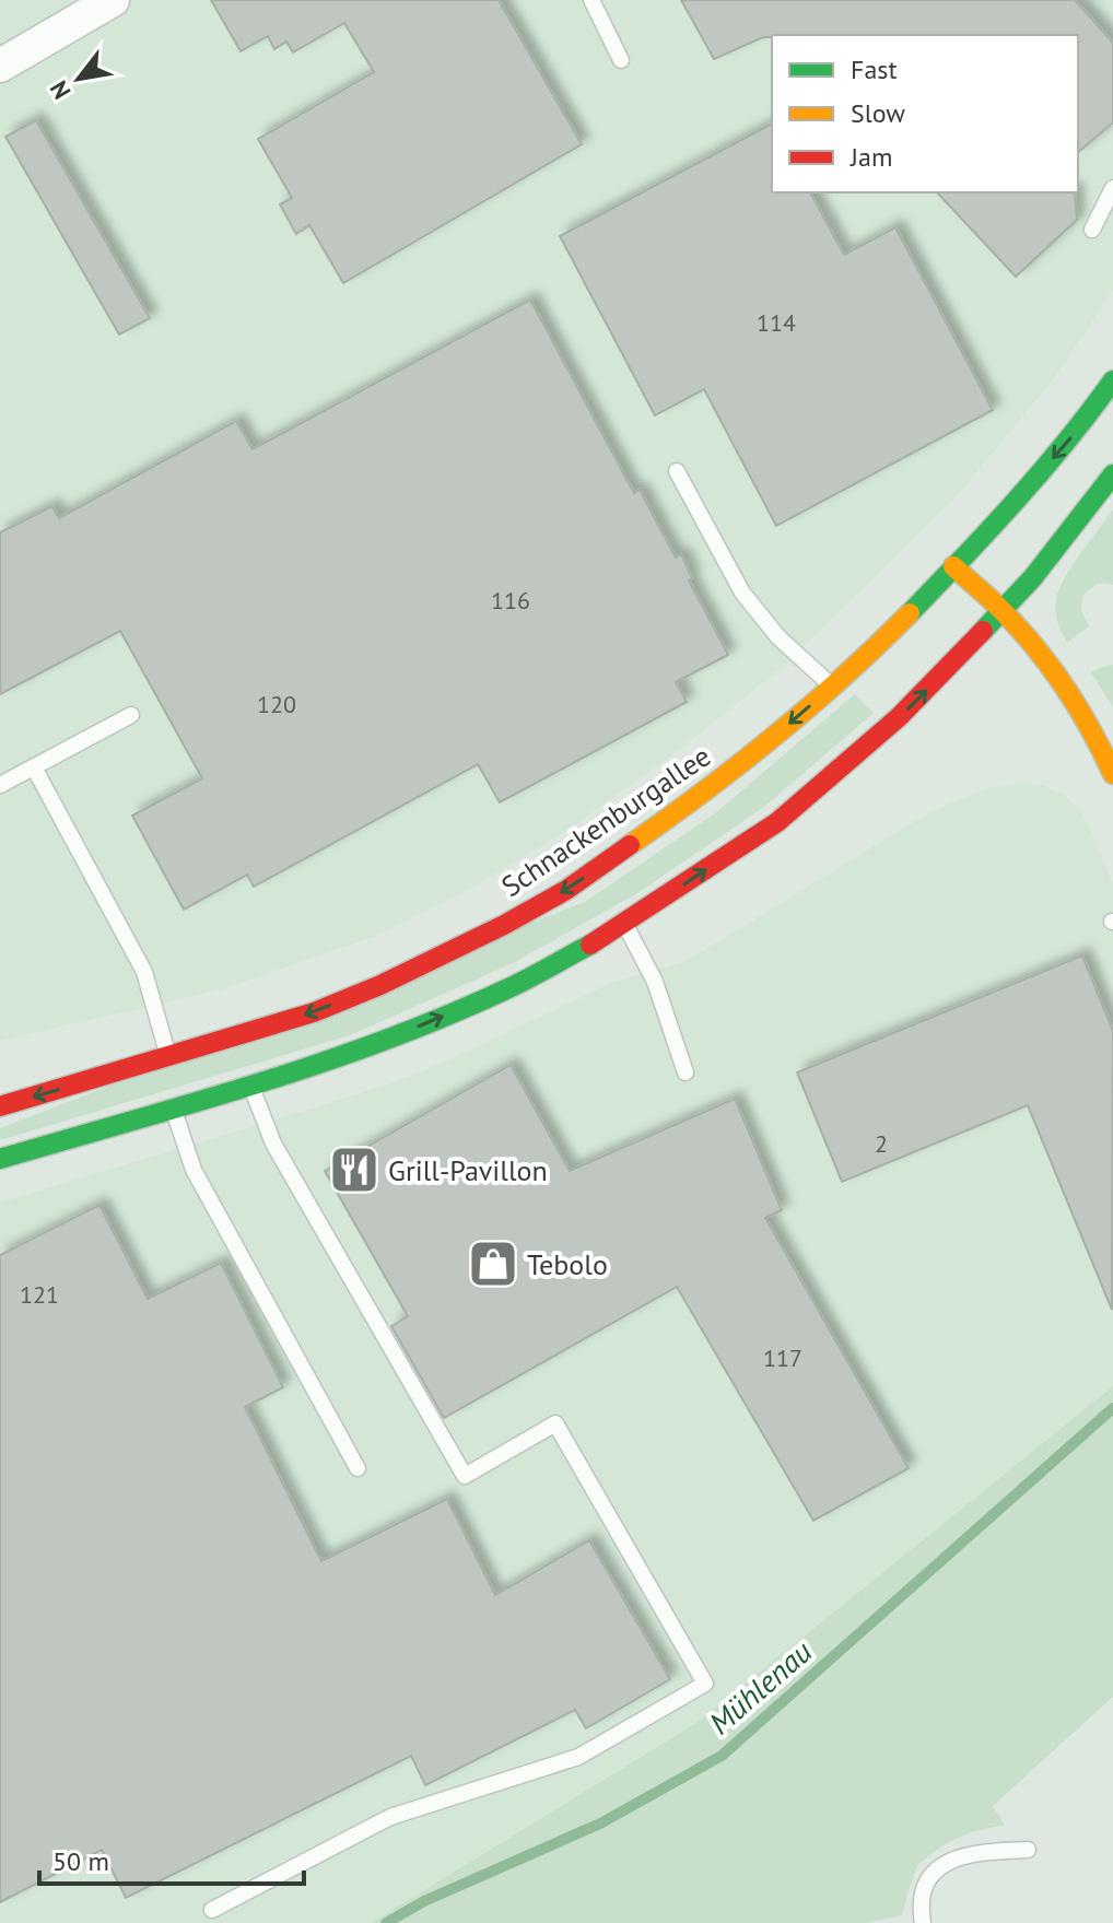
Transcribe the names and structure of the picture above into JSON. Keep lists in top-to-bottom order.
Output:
{
  "streets": {
    "main road": ["Schnackenburgallee"]
  },
  "water": ["Mühlenau"],
  "places": {
    "restaurant": ["Grill-Pavillon"],
    "shop": ["Tebolo"]
  },
  "house_numbers": [
    "114",
    "116",
    "120",
    "2",
    "121",
    "117"
  ],
  "legend": ["Fast", "Slow", "Jam"],
  "scale_bar": "50 m",
  "north": "bottom left"
}
